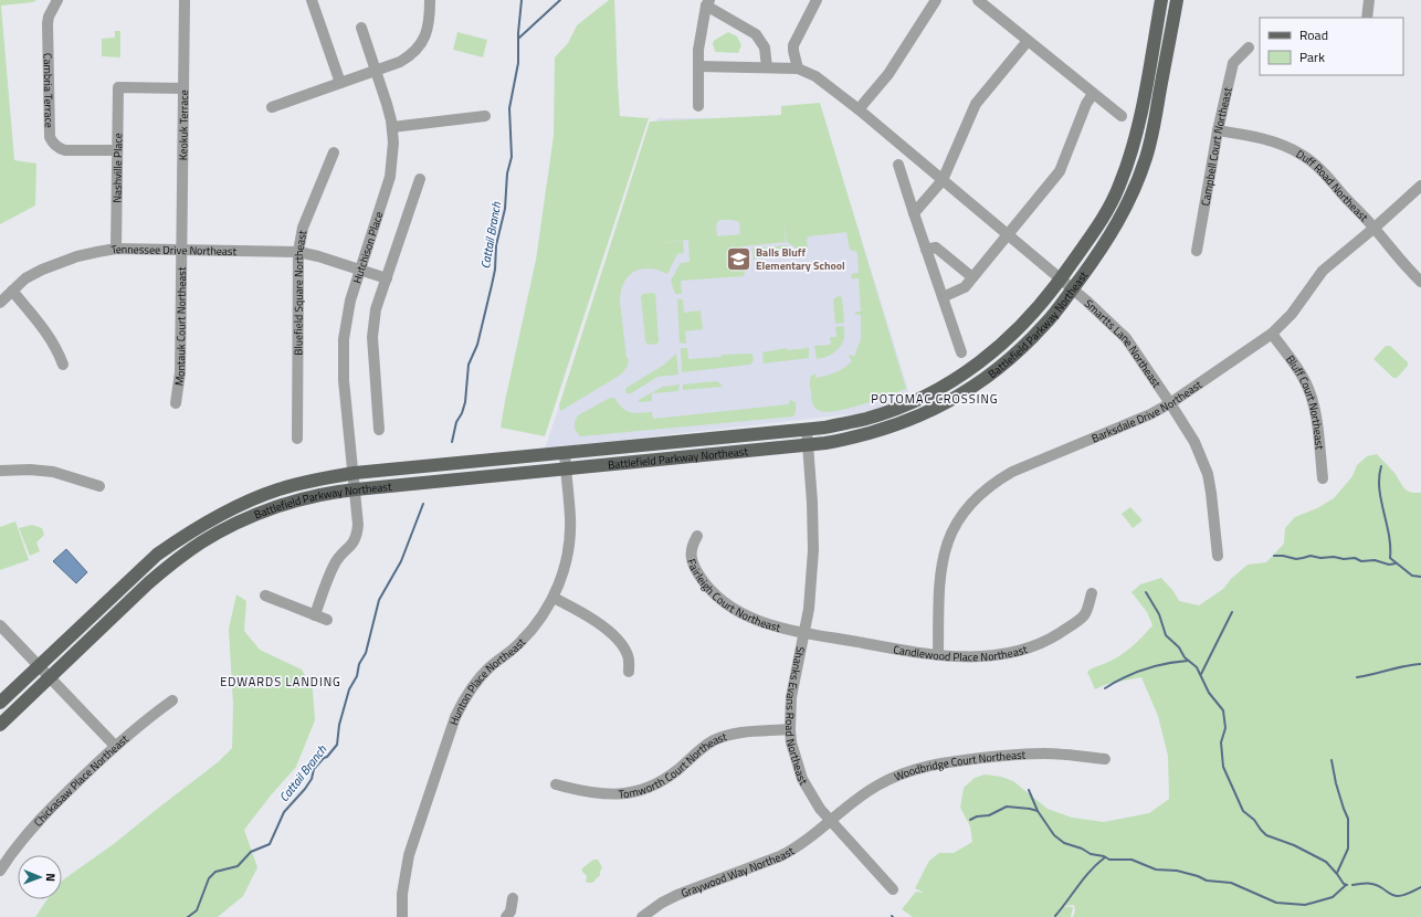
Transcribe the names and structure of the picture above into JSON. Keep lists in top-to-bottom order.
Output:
{
  "streets": {
    "main road": ["Battlefield Parkway Northeast"],
    "street": [
      "Cambria Terrace",
      "Keokuk Terrace",
      "Campbell Court Northeast",
      "Nashville Place",
      "Duff Road Northeast",
      "Hutchison Place",
      "Tennessee Drive Northeast",
      "Bluefield Square Northeast",
      "Montauk Court Northeast",
      "Smartts Lane Northeast",
      "Bluff Court Northeast",
      "Barksdale Drive Northeast",
      "Fairleigh Court Northeast",
      "Candlewood Place Northeast",
      "Hunton Place Northeast",
      "Shanks Evans Road Northeast",
      "Tomworth Court Northeast",
      "Woodbridge Court Northeast",
      "Chickasaw Place Northeast",
      "Graywood Way Northeast"
    ]
  },
  "crossings": [
    ["Cambria Terrace", "Nashville Place"],
    ["Keokuk Terrace", "Nashville Place"],
    ["Keokuk Terrace", "Tennessee Drive Northeast"],
    ["Keokuk Terrace", "Montauk Court Northeast"],
    ["Campbell Court Northeast", "Duff Road Northeast"],
    ["Nashville Place", "Tennessee Drive Northeast"],
    ["Duff Road Northeast", "Barksdale Drive Northeast"],
    ["Hutchison Place", "Tennessee Drive Northeast"],
    ["Hutchison Place", "Battlefield Parkway Northeast"],
    ["Tennessee Drive Northeast", "Bluefield Square Northeast"],
    ["Tennessee Drive Northeast", "Montauk Court Northeast"],
    ["Battlefield Parkway Northeast", "Smartts Lane Northeast"],
    ["Battlefield Parkway Northeast", "Hunton Place Northeast"],
    ["Battlefield Parkway Northeast", "Shanks Evans Road Northeast"],
    ["Smartts Lane Northeast", "Barksdale Drive Northeast"],
    ["Bluff Court Northeast", "Barksdale Drive Northeast"],
    ["Barksdale Drive Northeast", "Candlewood Place Northeast"],
    ["Fairleigh Court Northeast", "Candlewood Place Northeast"],
    ["Fairleigh Court Northeast", "Shanks Evans Road Northeast"],
    ["Candlewood Place Northeast", "Shanks Evans Road Northeast"],
    ["Shanks Evans Road Northeast", "Tomworth Court Northeast"],
    ["Shanks Evans Road Northeast", "Woodbridge Court Northeast"],
    ["Shanks Evans Road Northeast", "Graywood Way Northeast"],
    ["Woodbridge Court Northeast", "Graywood Way Northeast"]
  ],
  "districts": ["POTOMAC CROSSING", "EDWARDS LANDING"],
  "water": ["Cattail Branch"],
  "places": {
    "school or university": ["Balls Bluff Elementary School"]
  },
  "legend": ["Road", "Park"],
  "north": "right"
}
